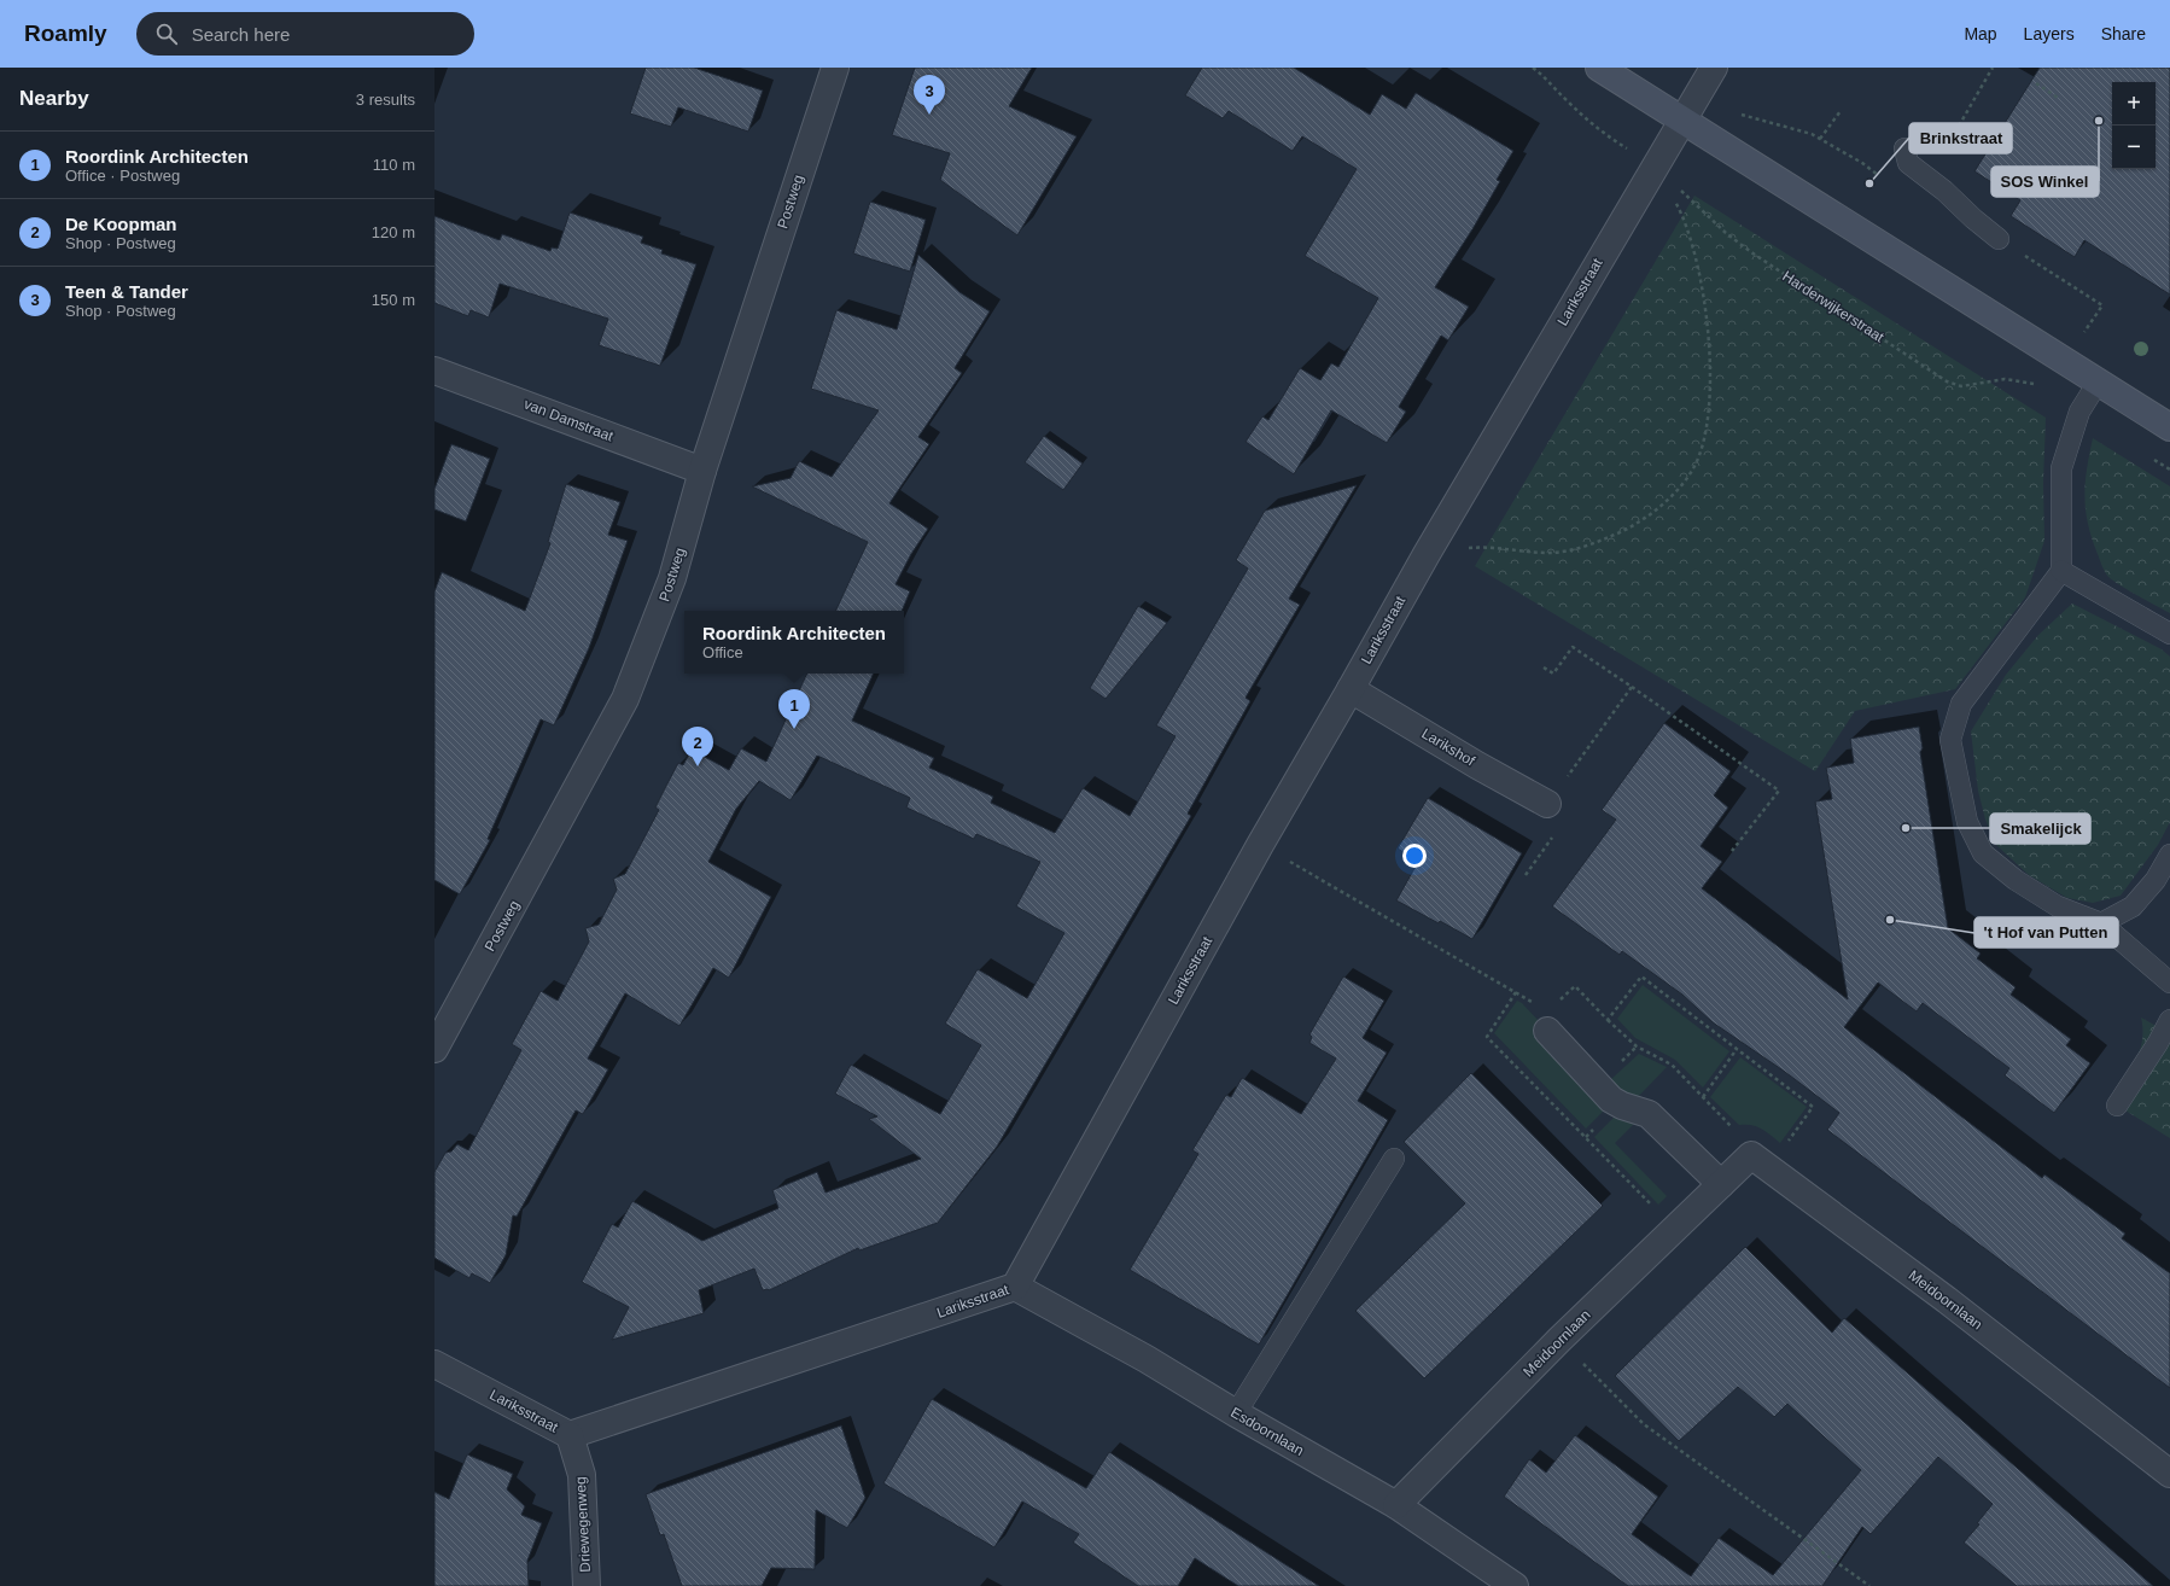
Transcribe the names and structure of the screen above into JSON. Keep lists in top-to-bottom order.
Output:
{
  "streets": {
    "street": [
      "Postweg",
      "Lariksstraat",
      "van Damstraat",
      "Larikshof",
      "Meidoornlaan",
      "Esdoornlaan",
      "Driewegenweg"
    ],
    "path": ["Harderwijkerstraat"]
  },
  "crossings": [
    ["Postweg", "van Damstraat"],
    ["Lariksstraat", "Harderwijkerstraat"],
    ["Lariksstraat", "Larikshof"],
    ["Lariksstraat", "Esdoornlaan"],
    ["Lariksstraat", "Driewegenweg"],
    ["Meidoornlaan", "Esdoornlaan"]
  ],
  "places": [
    "SOS Winkel",
    "Brinkstraat",
    "Smakelijck",
    "'t Hof van Putten"
  ],
  "page": {
    "header": "Roamly",
    "search": "Search here",
    "nav": ["Map", "Layers", "Share"],
    "heading": ["Nearby", "3 results"],
    "pins": ["3", "1", "2"],
    "map_buttons": ["+", "−"],
    "list": [
      {
        "mark": "1",
        "name": "Roordink Architecten",
        "note": "Office · Postweg",
        "value": "110 m"
      },
      {
        "mark": "2",
        "name": "De Koopman",
        "note": "Shop · Postweg",
        "value": "120 m"
      },
      {
        "mark": "3",
        "name": "Teen & Tander",
        "note": "Shop · Postweg",
        "value": "150 m"
      }
    ],
    "popup": ["Roordink Architecten", "Office"]
  }
}
